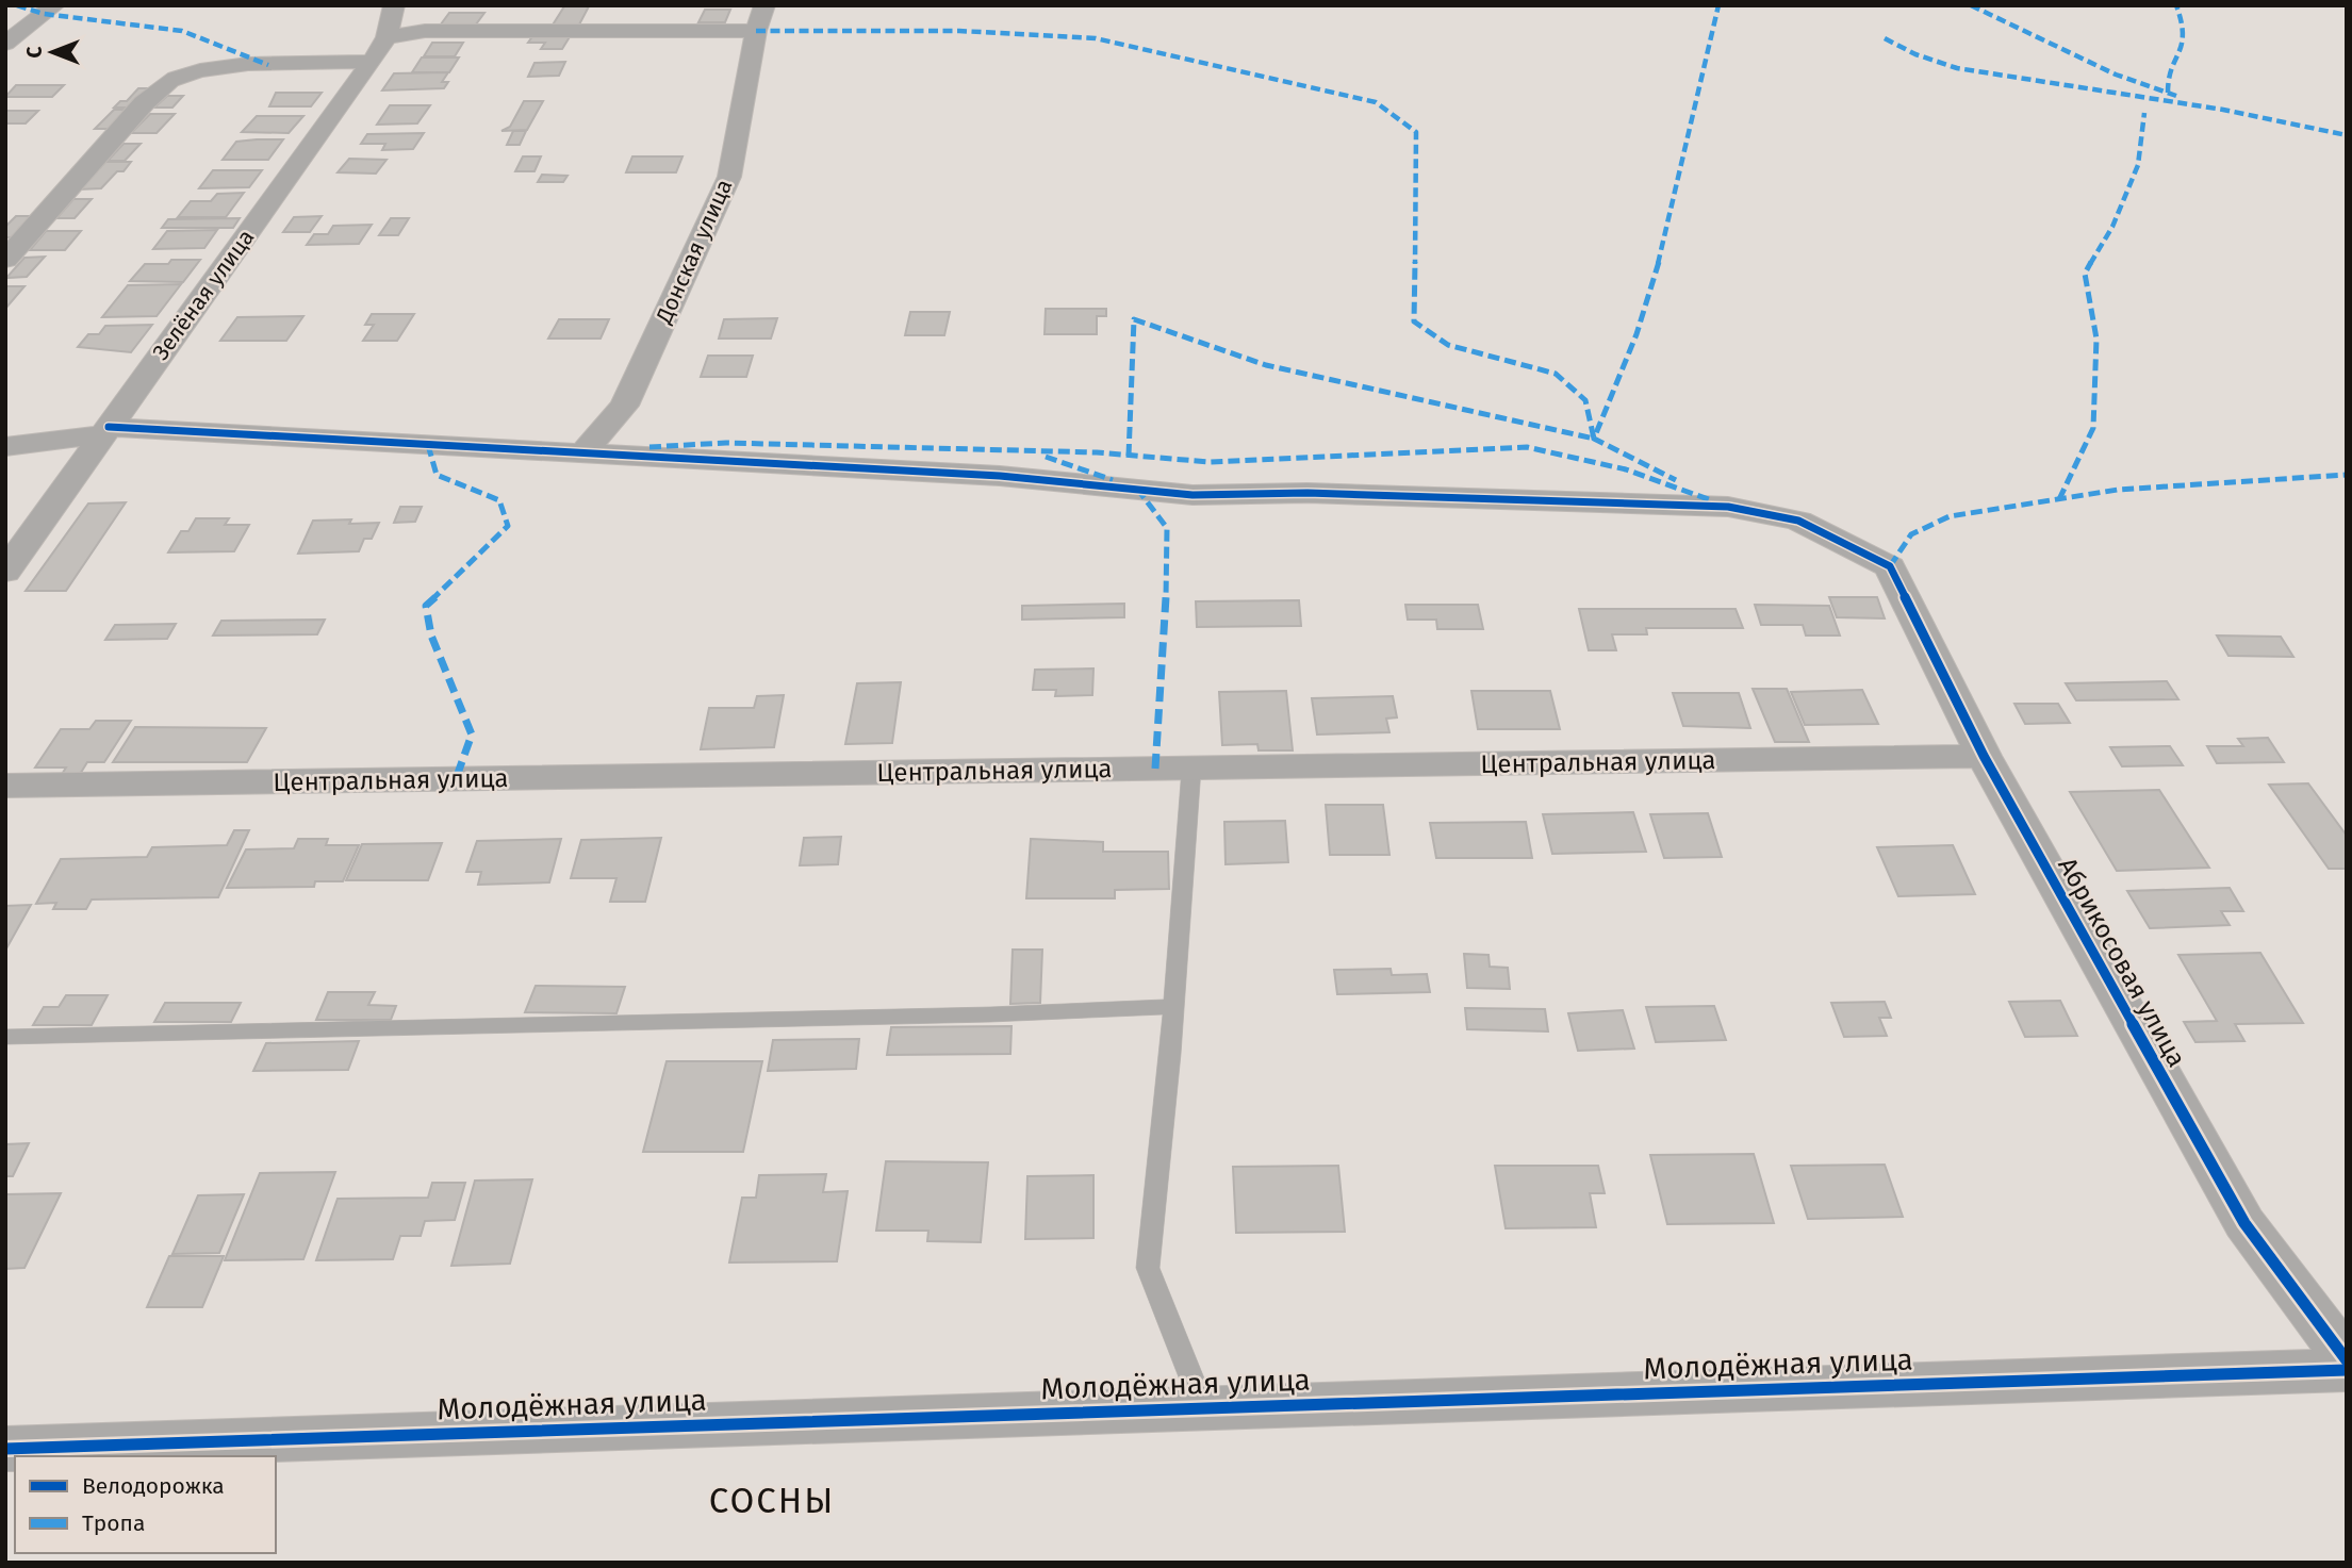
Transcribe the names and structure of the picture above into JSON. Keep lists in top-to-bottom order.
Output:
{
  "streets": {
    "street": [
      "Донская улица",
      "Зелёная улица",
      "Центральная улица",
      "Абрикосовая улица",
      "Молодёжная улица"
    ]
  },
  "crossings": [
    ["Донская улица", "Абрикосовая улица"],
    ["Центральная улица", "Абрикосовая улица"],
    ["Абрикосовая улица", "Молодёжная улица"]
  ],
  "districts": ["СОСНЫ"],
  "legend": ["Велодорожка", "Тропа"],
  "north": "left"
}
